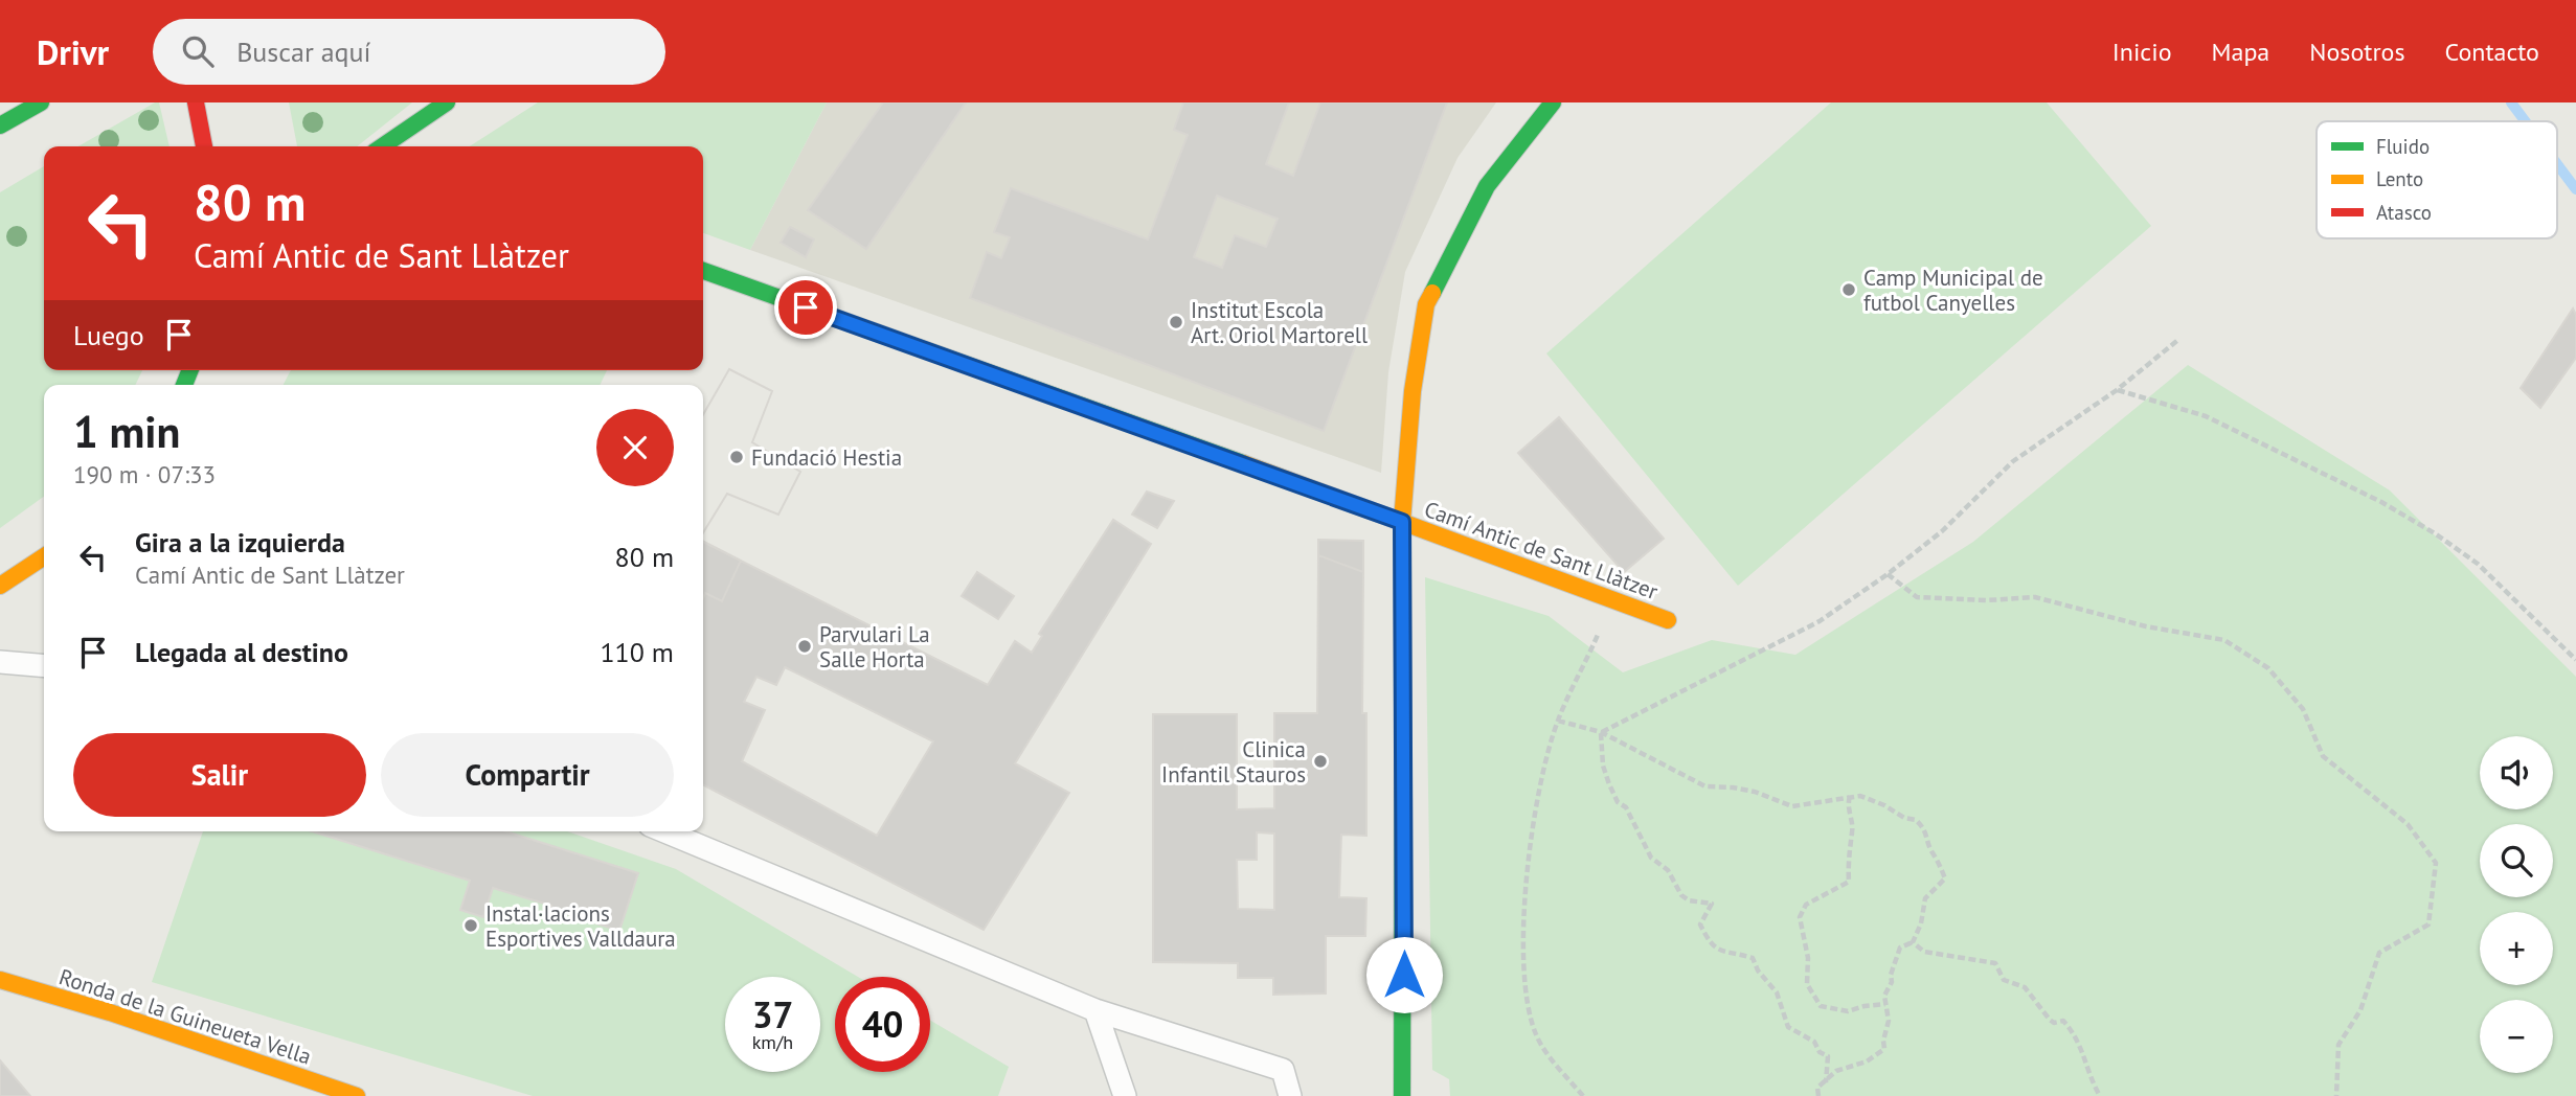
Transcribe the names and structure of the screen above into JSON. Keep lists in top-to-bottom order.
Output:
{
  "streets": {
    "main road": ["Camí Antic de Sant Llàtzer", "Ronda de la Guineueta Vella"]
  },
  "places": [
    "Camp Municipal de futbol Canyelles",
    "Institut Escola Art. Oriol Martorell",
    "Fundació Hestia",
    "Parvulari La Salle Horta",
    "Clinica Infantil Stauros",
    "Instal·lacions Esportives Valldaura"
  ],
  "legend": ["Fluido", "Lento", "Atasco"],
  "page": {
    "header": "Drivr",
    "search": "Buscar aquí",
    "nav": [
      "Inicio",
      "Mapa",
      "Nosotros",
      "Contacto"
    ],
    "turn": ["80 m", "Camí Antic de Sant Llàtzer"],
    "then": "Luego",
    "heading": ["1 min", "190 m · 07:33"],
    "list": [
      {
        "name": "Gira a la izquierda",
        "note": "Camí Antic de Sant Llàtzer",
        "value": "80 m"
      },
      {
        "name": "Llegada al destino",
        "value": "110 m"
      }
    ],
    "buttons": ["Salir", "Compartir"],
    "map_buttons": ["+", "−"],
    "speed": "37 km/h",
    "limit": "40"
  }
}
